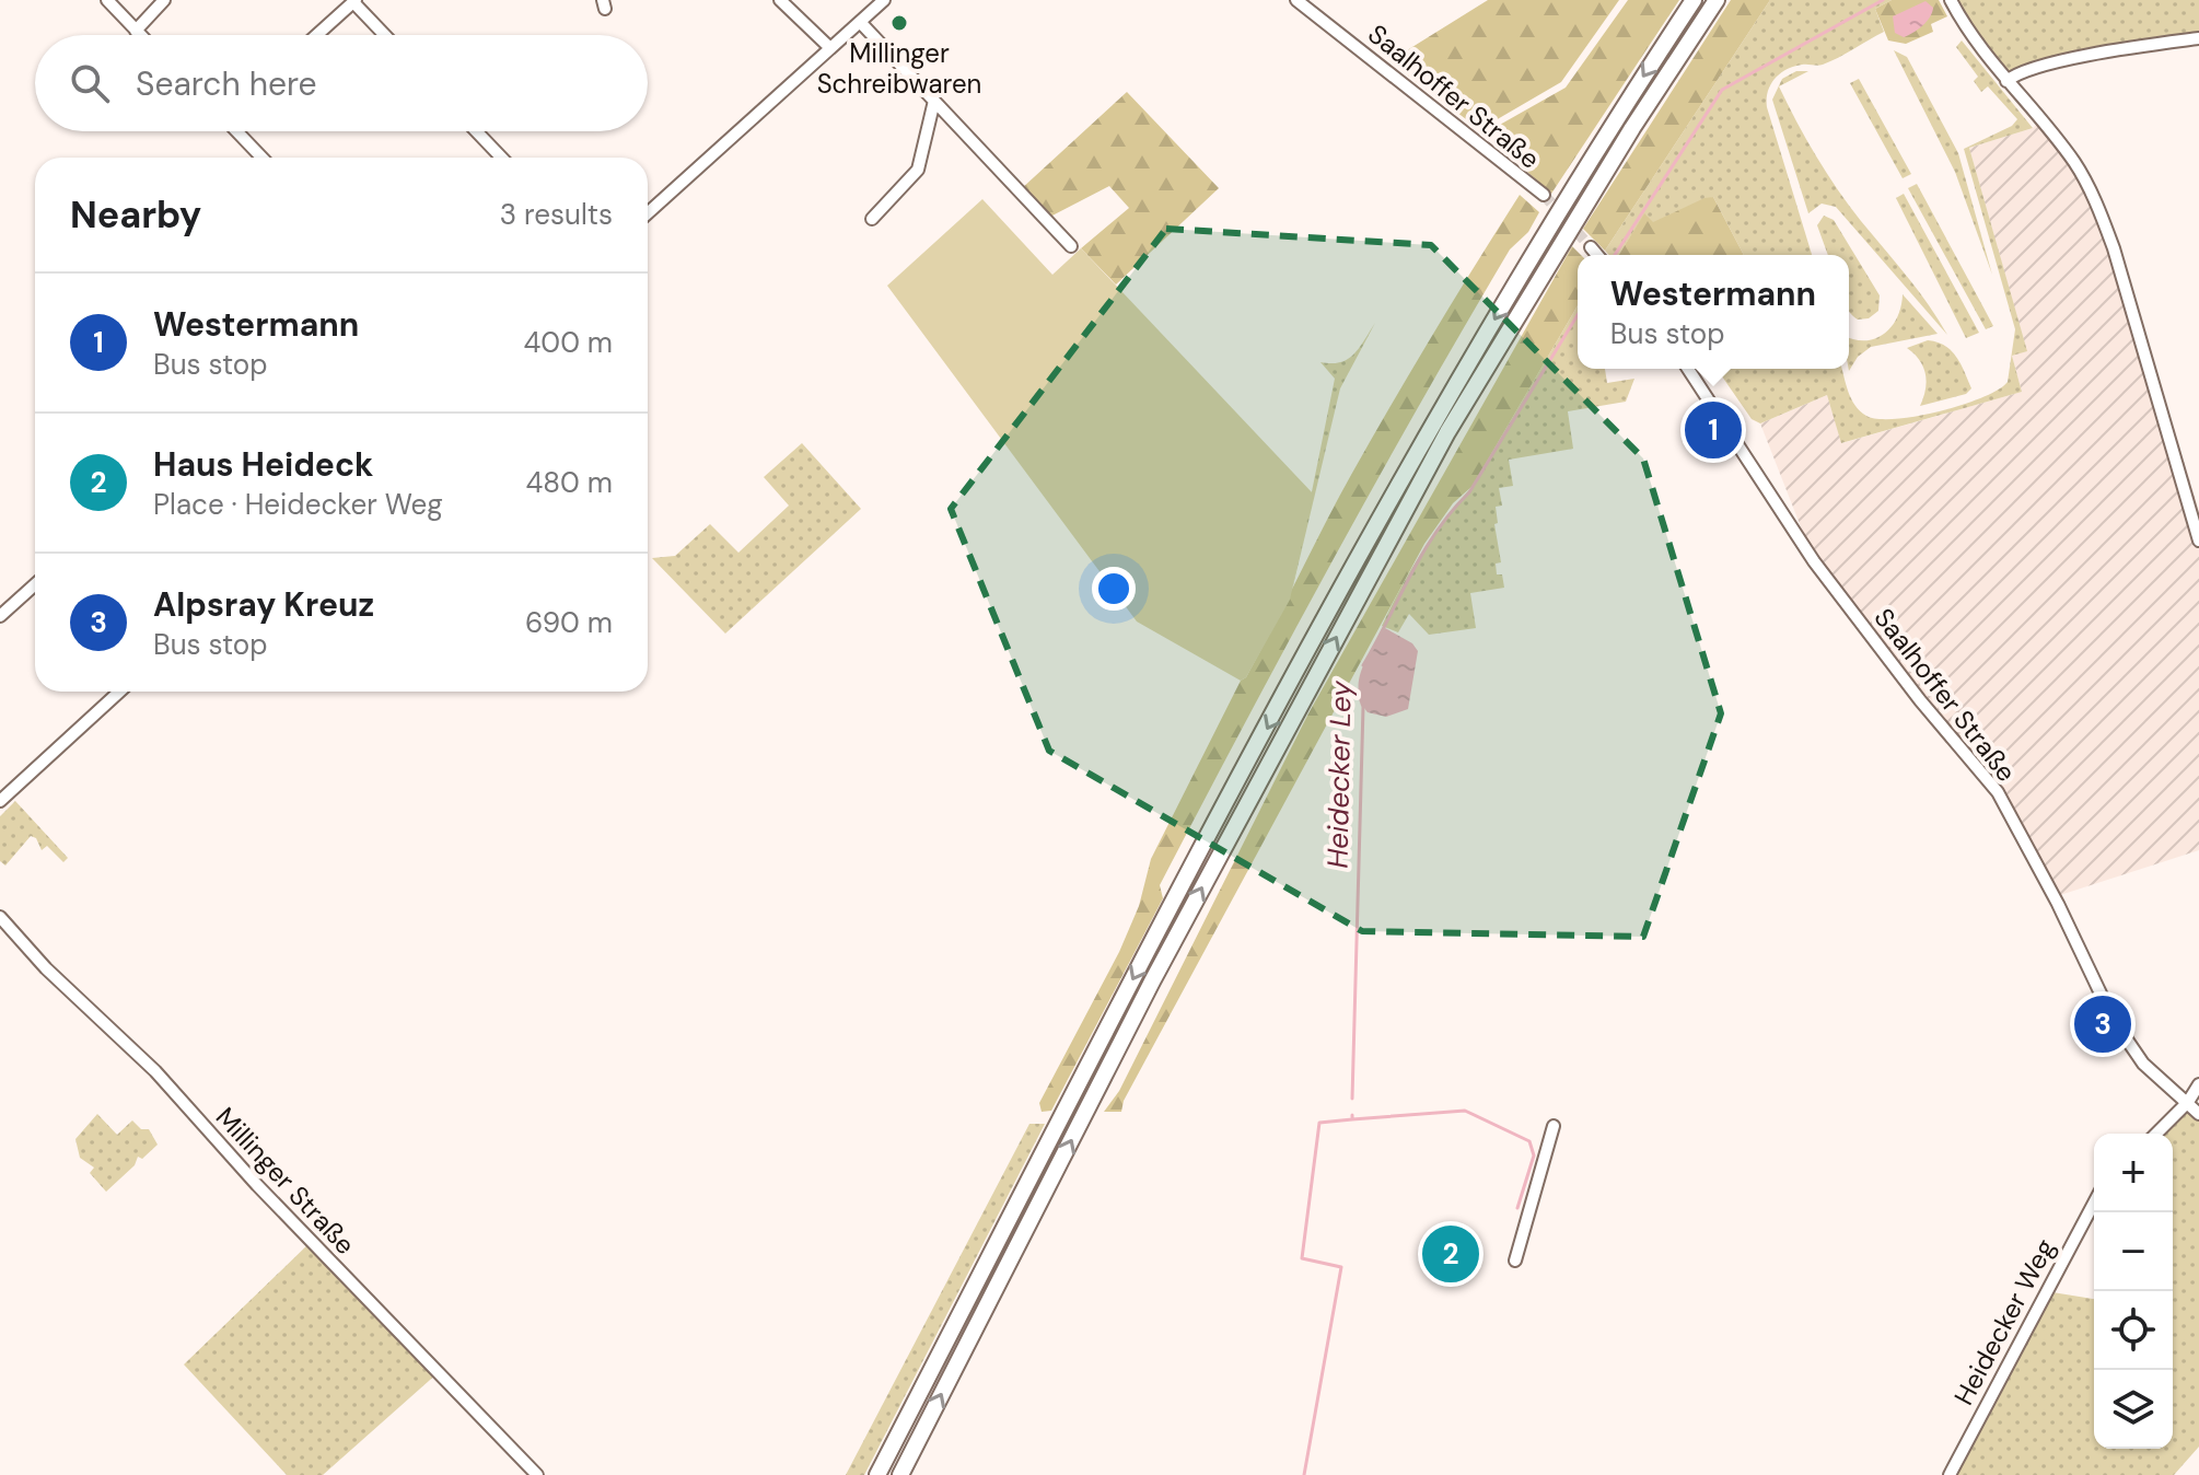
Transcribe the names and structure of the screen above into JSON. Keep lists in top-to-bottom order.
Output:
{
  "streets": {
    "street": ["Saalhoffer Straße", "Millinger Straße", "Heidecker Weg"]
  },
  "water": ["Heidecker Ley"],
  "places": ["Millinger Schreibwaren"],
  "page": {
    "search": "Search here",
    "heading": ["Nearby", "3 results"],
    "popup": ["Westermann", "Bus stop"],
    "list": [
      {
        "mark": "1",
        "name": "Westermann",
        "note": "Bus stop",
        "value": "400 m"
      },
      {
        "mark": "2",
        "name": "Haus Heideck",
        "note": "Place · Heidecker Weg",
        "value": "480 m"
      },
      {
        "mark": "3",
        "name": "Alpsray Kreuz",
        "note": "Bus stop",
        "value": "690 m"
      }
    ],
    "pins": ["1", "3", "2"],
    "map_buttons": ["+", "−"]
  }
}
